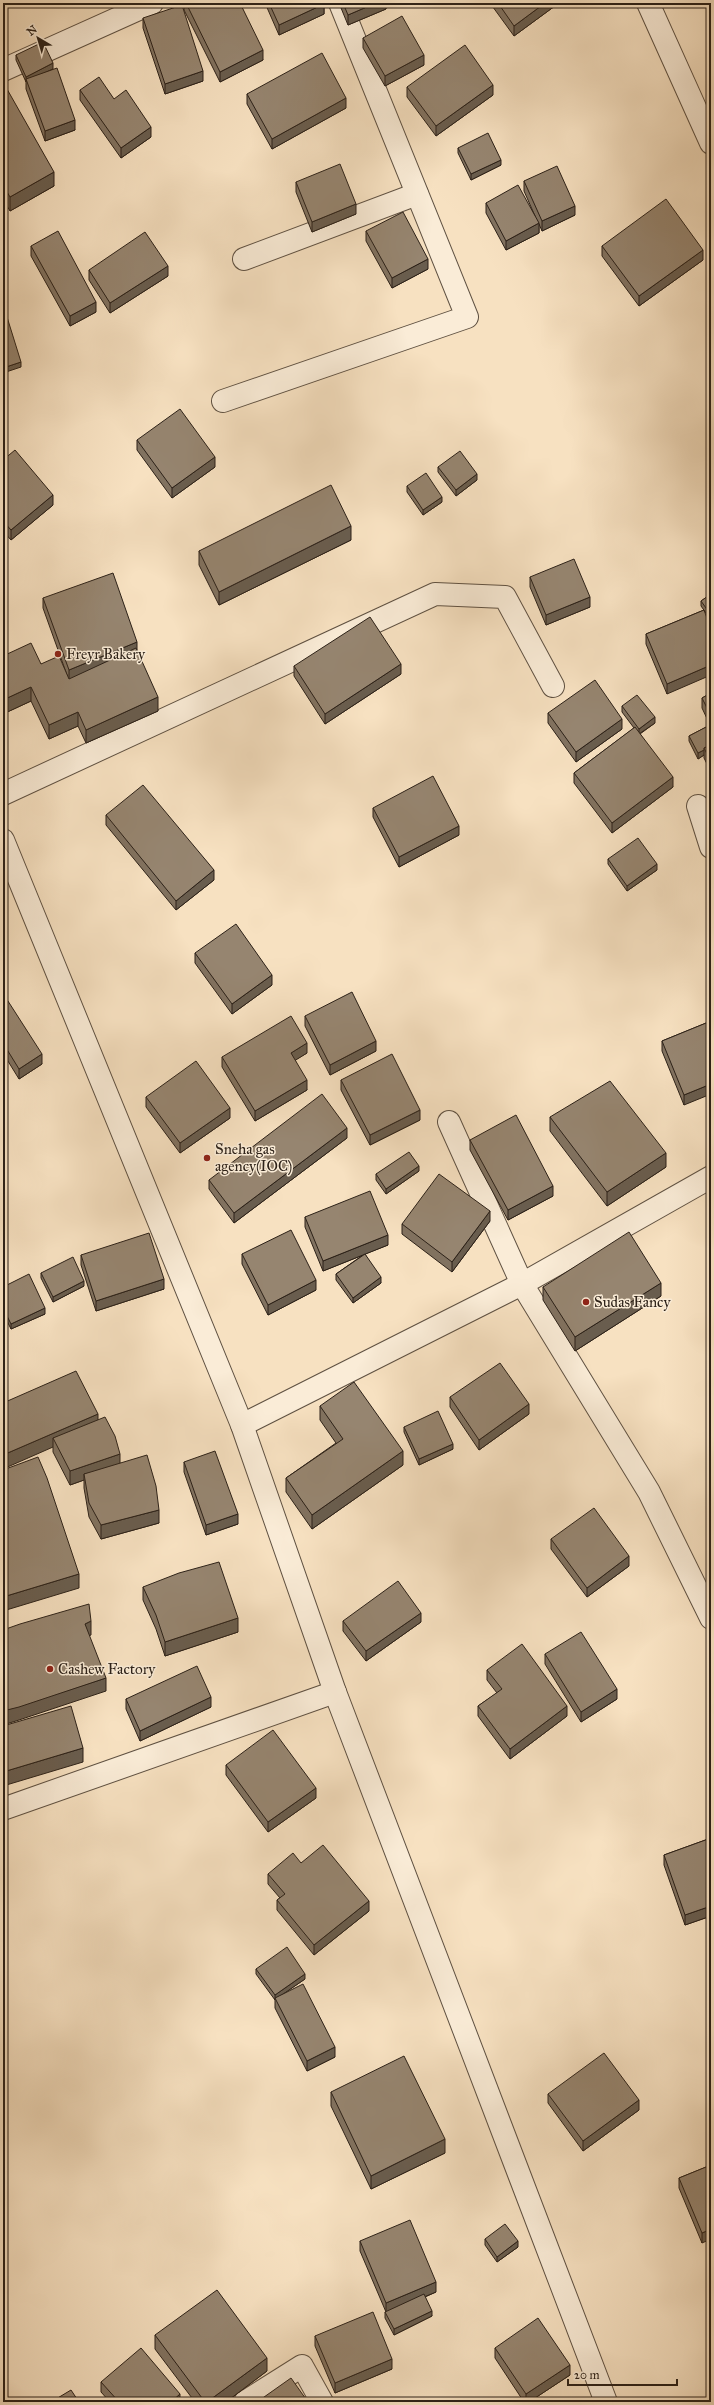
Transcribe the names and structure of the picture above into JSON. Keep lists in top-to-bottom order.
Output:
{
  "places": [
    "Freyr Bakery",
    "Sneha gas agency(IOC)",
    "Sudas Fancy",
    "Cashew Factory"
  ],
  "scale_bar": "20 m",
  "north": "top left"
}
